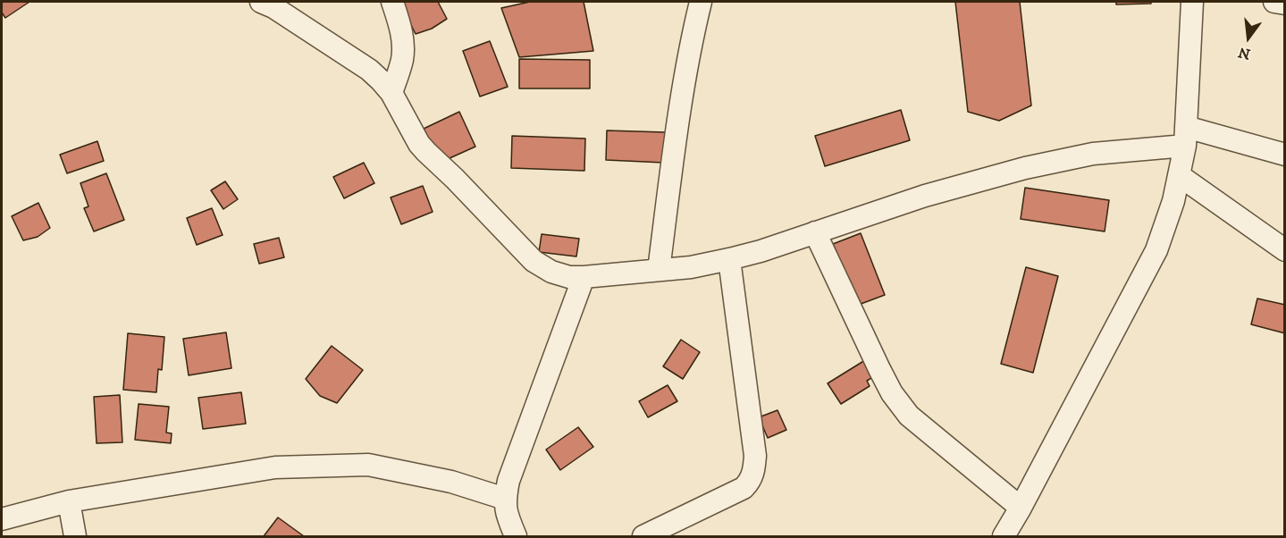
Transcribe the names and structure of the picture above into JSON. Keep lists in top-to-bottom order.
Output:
{
  "north": "bottom"
}
